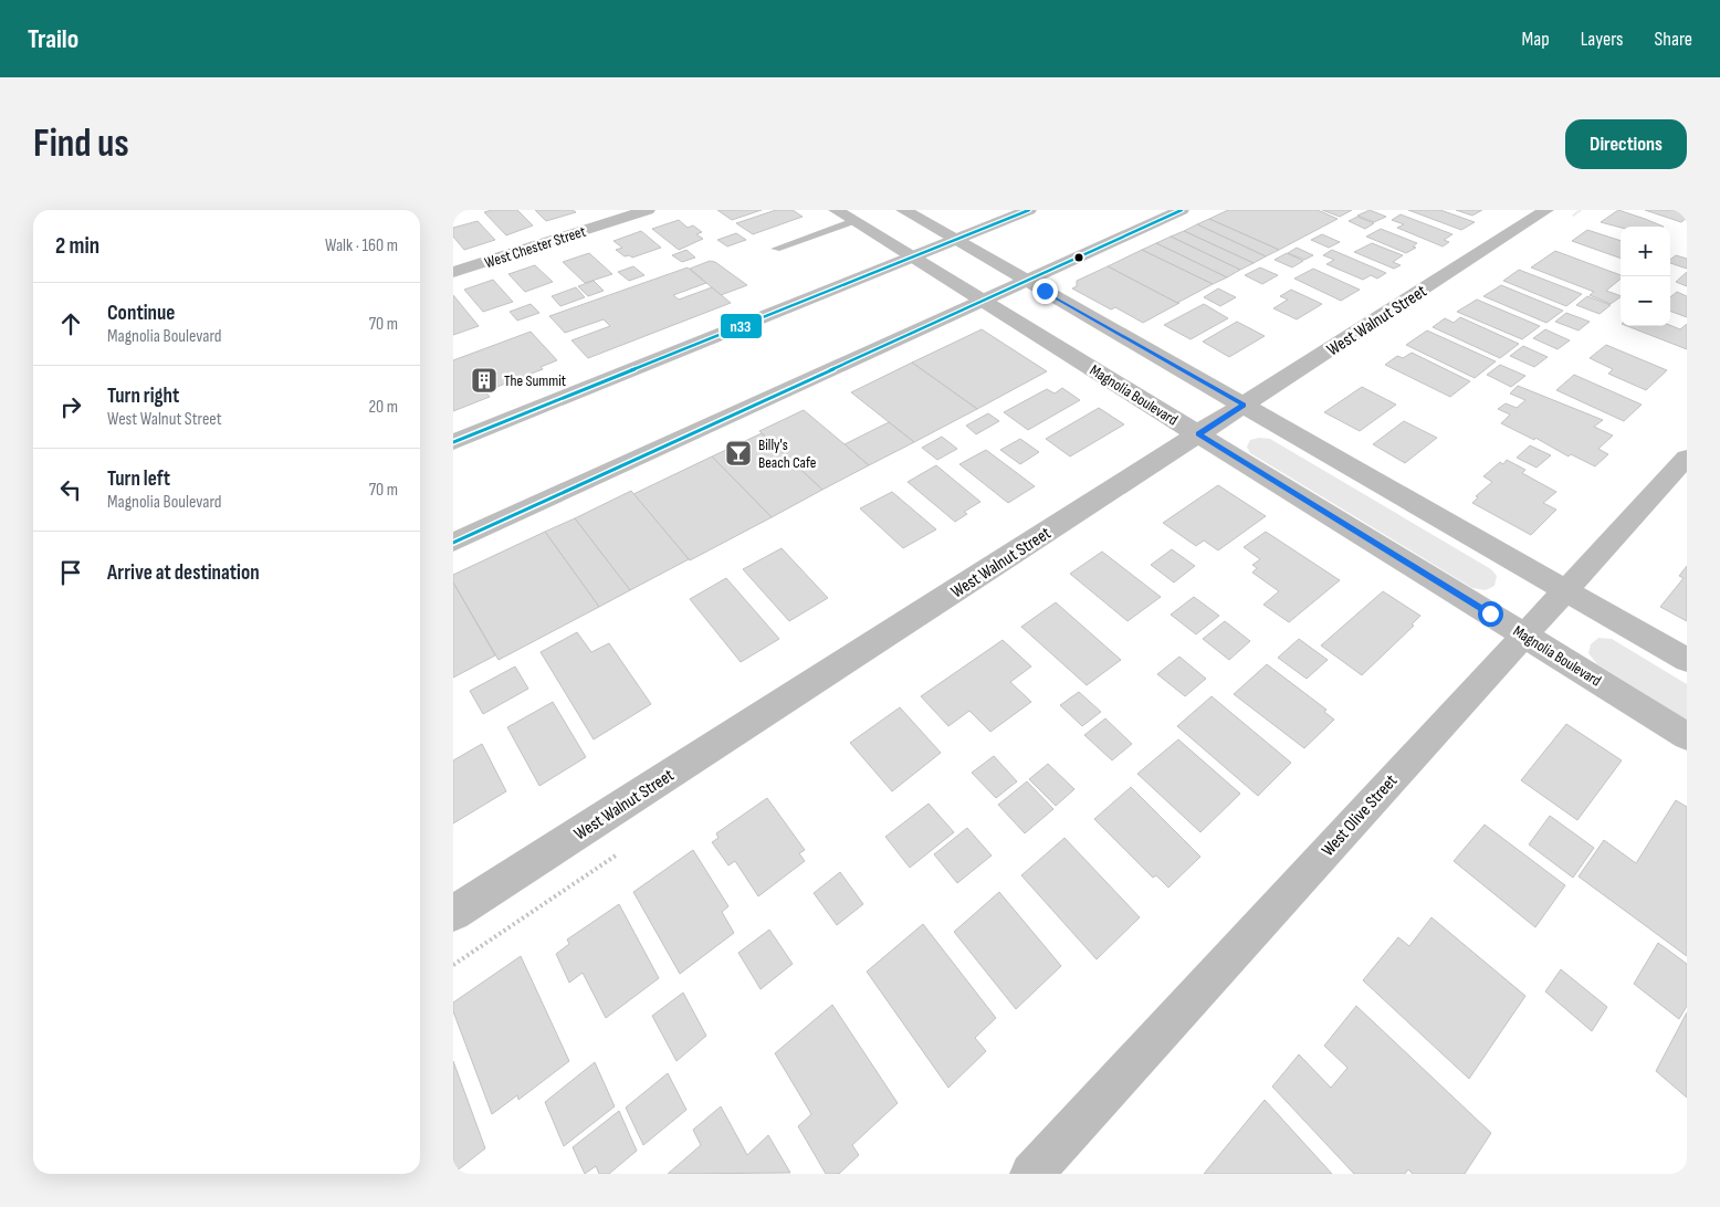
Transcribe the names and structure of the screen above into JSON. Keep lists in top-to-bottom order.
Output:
{
  "streets": {
    "main road": [
      "West Chester Street",
      "West Walnut Street",
      "Magnolia Boulevard",
      "West Olive Street"
    ]
  },
  "crossings": [
    ["West Walnut Street", "Magnolia Boulevard"],
    ["Magnolia Boulevard", "West Olive Street"]
  ],
  "places": {
    "building": ["The Summit"],
    "bar": ["Billy's Beach Cafe"]
  },
  "lines": ["transit line n33"],
  "page": {
    "header": "Trailo",
    "nav": ["Map", "Layers", "Share"],
    "buttons": "Directions",
    "title": "Find us",
    "heading": ["2 min", "Walk · 160 m"],
    "map_buttons": ["+", "−"],
    "list": [
      ["Continue", "Magnolia Boulevard", "70 m"],
      ["Turn right", "West Walnut Street", "20 m"],
      ["Turn left", "Magnolia Boulevard", "70 m"],
      "Arrive at destination"
    ]
  }
}
